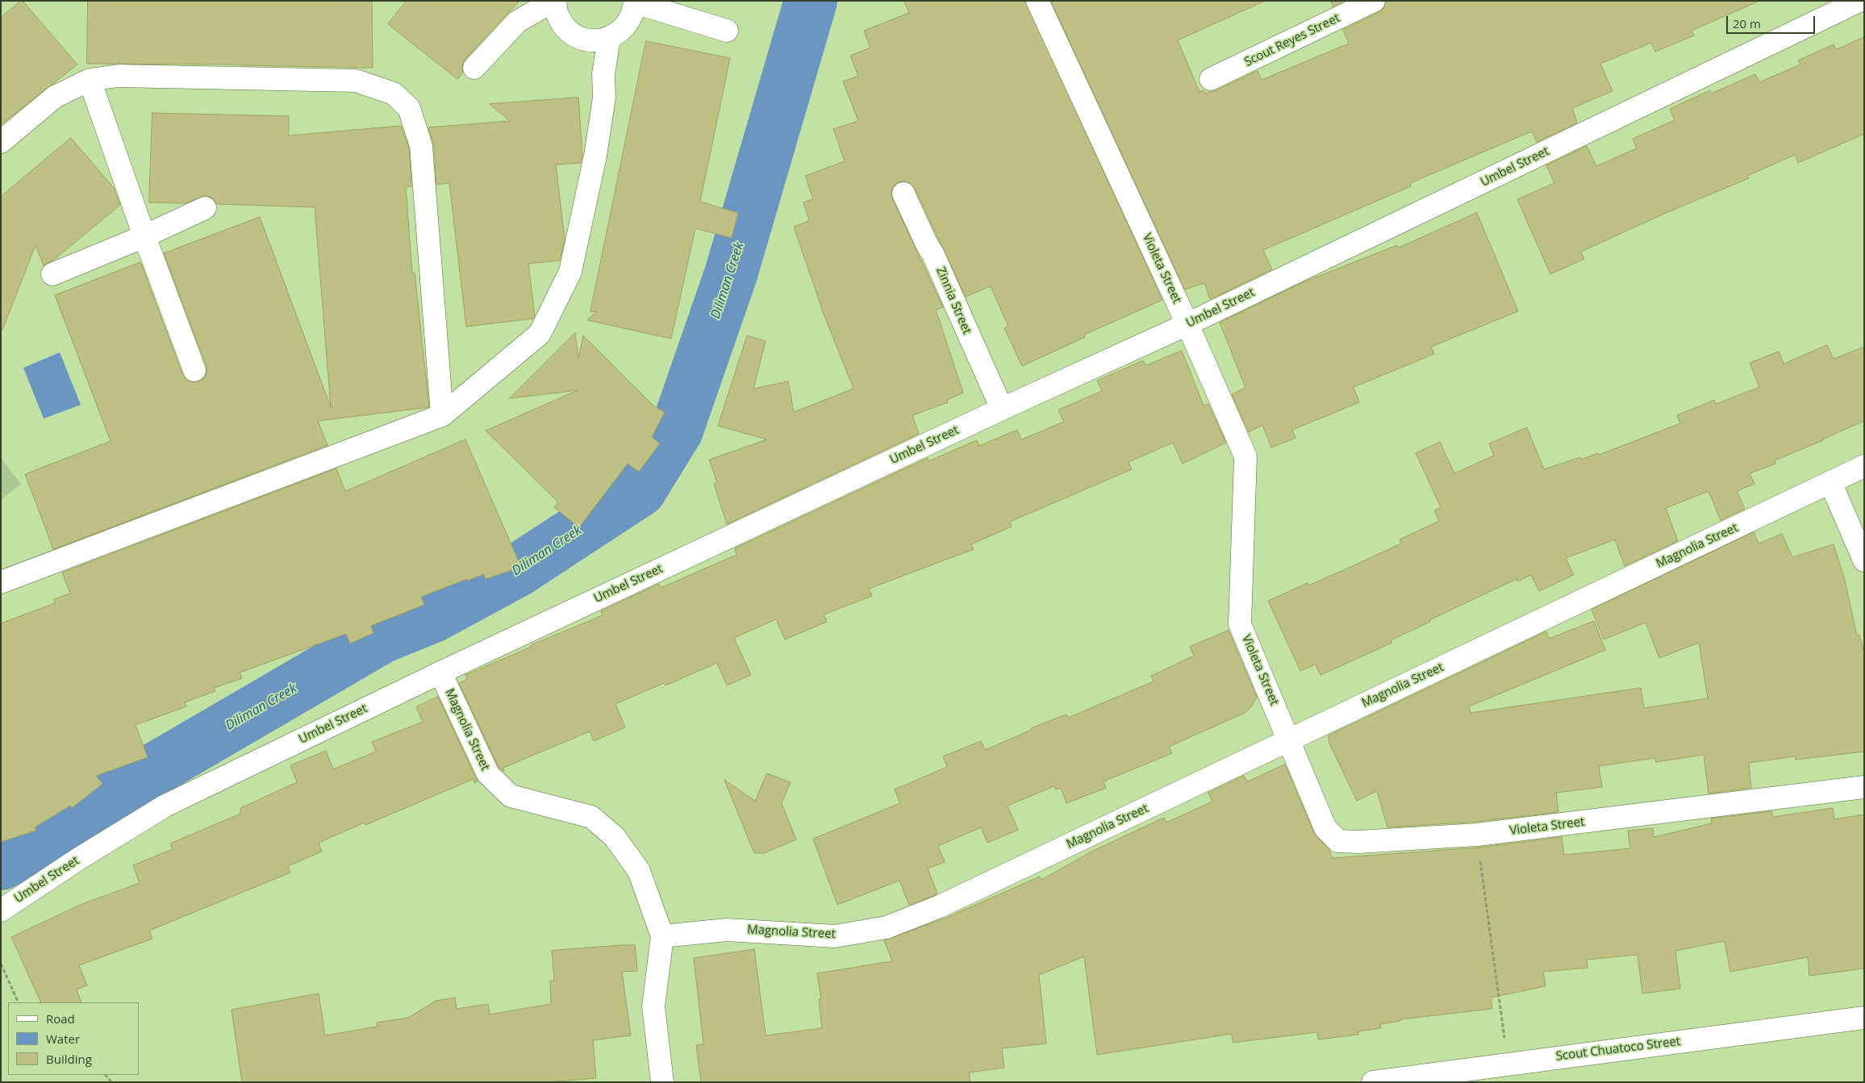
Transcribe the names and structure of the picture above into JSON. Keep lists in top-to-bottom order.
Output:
{
  "streets": {
    "street": [
      "Scout Reyes Street",
      "Umbel Street",
      "Violeta Street",
      "Zinnia Street",
      "Magnolia Street",
      "Scout Chuatoco Street"
    ]
  },
  "crossings": [
    ["Umbel Street", "Violeta Street"],
    ["Umbel Street", "Zinnia Street"],
    ["Umbel Street", "Magnolia Street"],
    ["Violeta Street", "Magnolia Street"]
  ],
  "water": ["Diliman Creek"],
  "legend": ["Road", "Water", "Building"],
  "scale_bar": "20 m"
}
